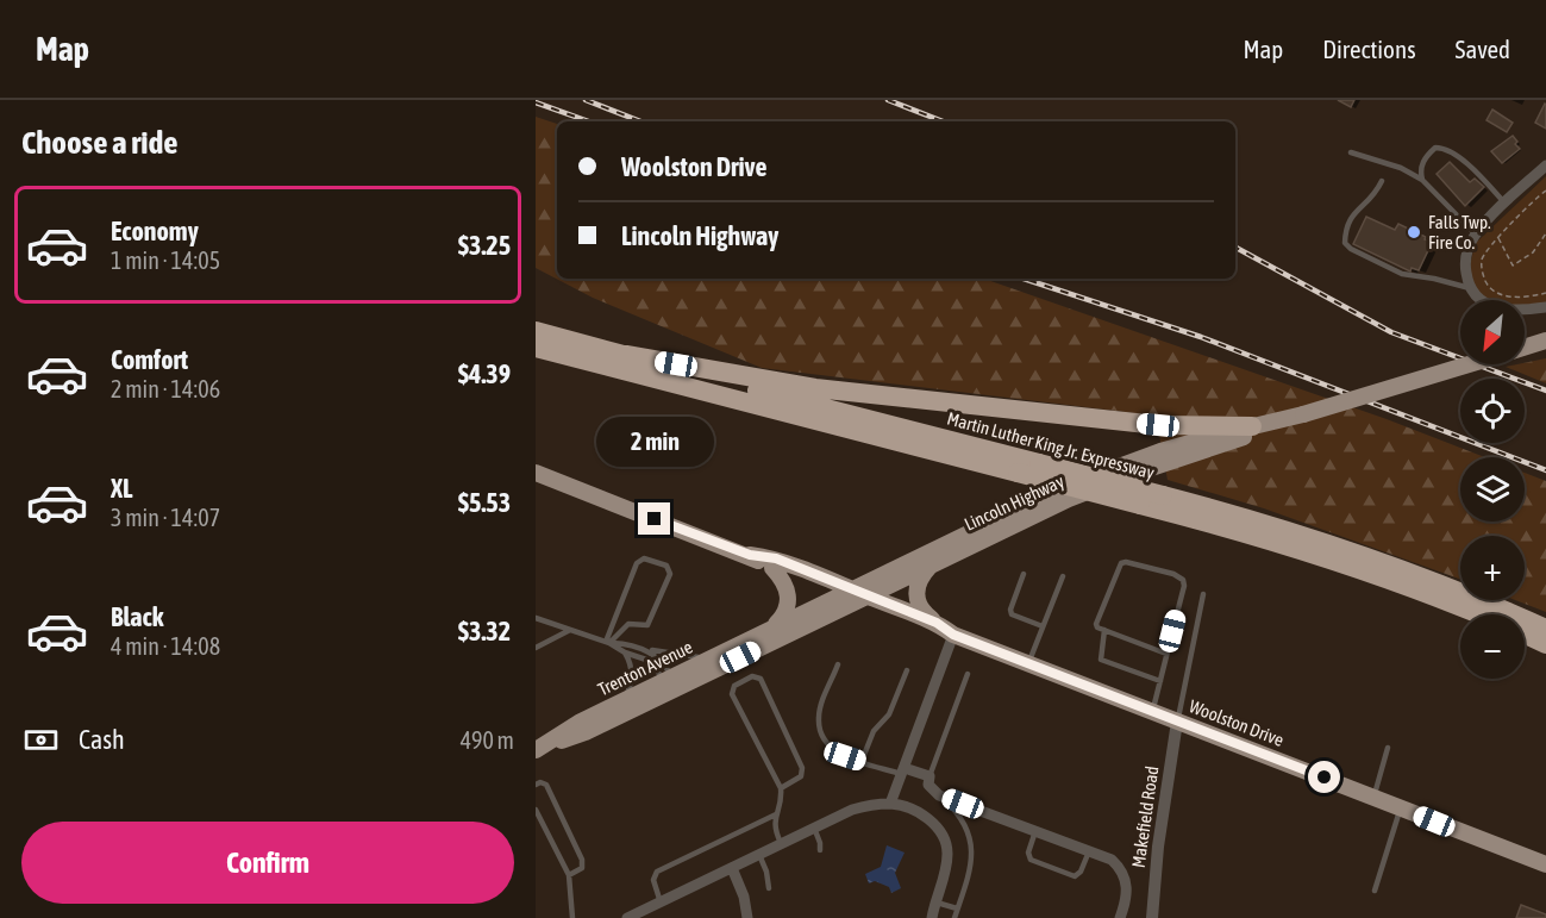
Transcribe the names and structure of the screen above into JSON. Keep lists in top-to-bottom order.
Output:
{
  "streets": {
    "highway": ["Martin Luther King Jr. Expressway"],
    "main road": ["Lincoln Highway", "Trenton Avenue", "Woolston Drive"],
    "street": ["Makefield Road"]
  },
  "crossings": [
    ["Lincoln Highway", "Trenton Avenue"],
    ["Lincoln Highway", "Woolston Drive"],
    ["Trenton Avenue", "Woolston Drive"],
    ["Woolston Drive", "Makefield Road"]
  ],
  "places": ["Falls Twp. Fire Co."],
  "north": "bottom left",
  "page": {
    "header": "Map",
    "nav": ["Map", "Directions", "Saved"],
    "heading": "Choose a ride",
    "banner": ["Woolston Drive", "Lincoln Highway"],
    "list": [
      {
        "name": "Economy",
        "note": "1 min · 14:05",
        "value": "$3.25"
      },
      {
        "name": "Comfort",
        "note": "2 min · 14:06",
        "value": "$4.39"
      },
      {
        "name": "XL",
        "note": "3 min · 14:07",
        "value": "$5.53"
      },
      {
        "name": "Black",
        "note": "4 min · 14:08",
        "value": "$3.32"
      }
    ],
    "map_buttons": ["+", "−"],
    "bubble": "2 min",
    "pay": ["Cash", "490 m"],
    "buttons": "Confirm"
  }
}
